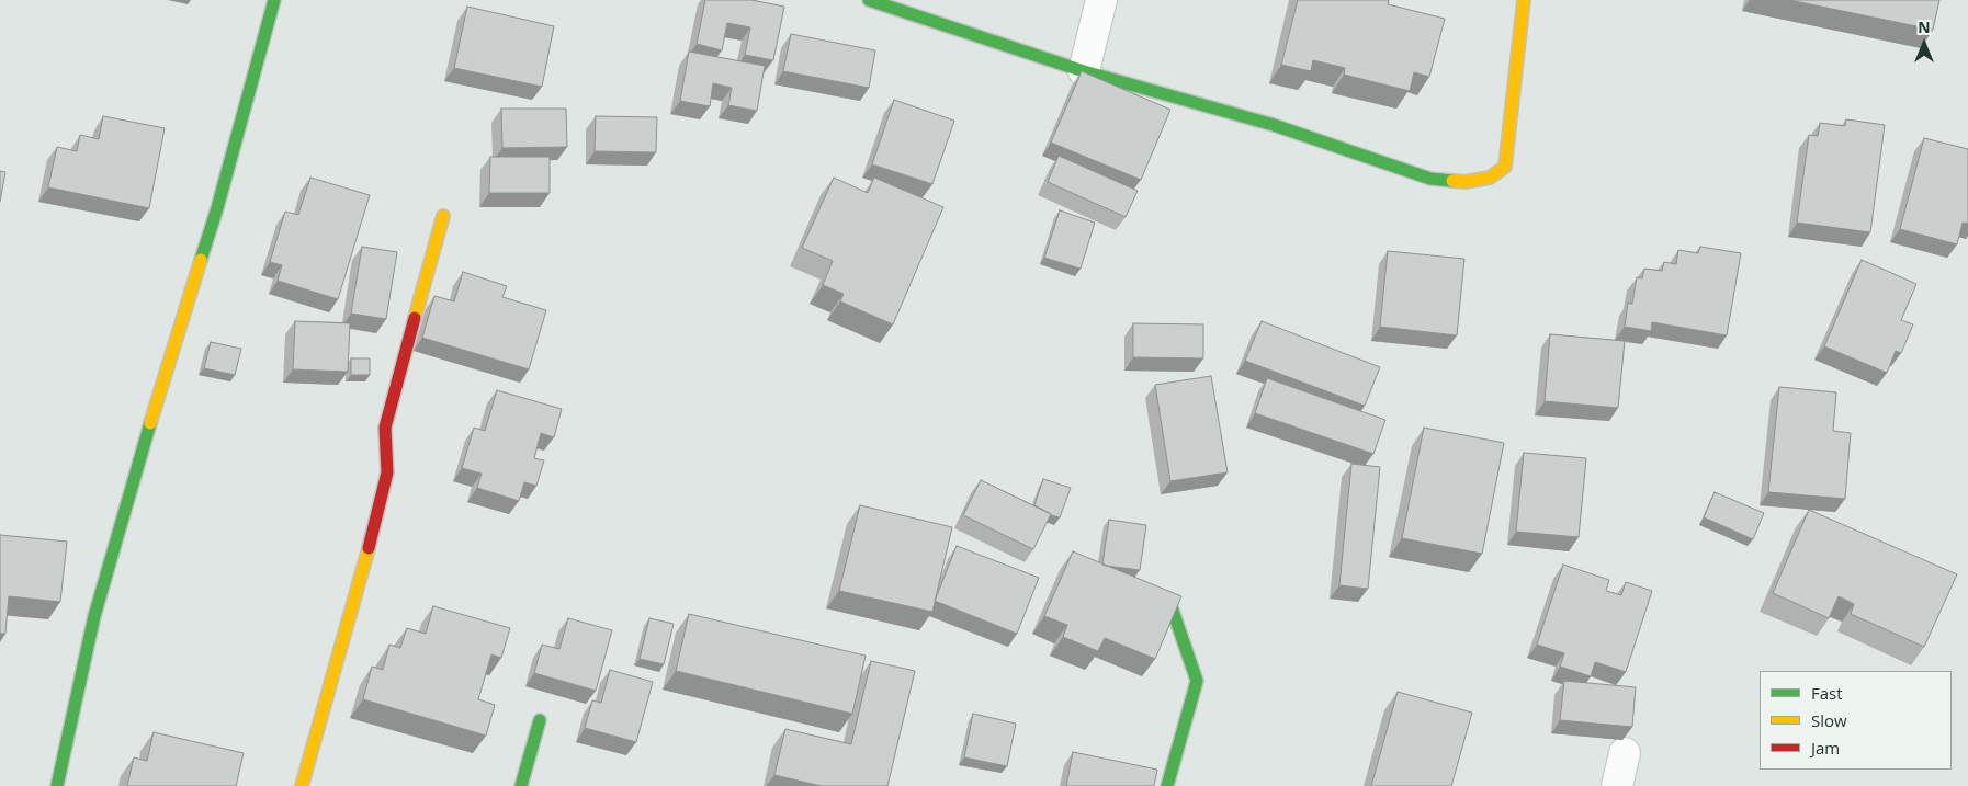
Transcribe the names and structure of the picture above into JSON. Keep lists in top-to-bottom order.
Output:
{
  "legend": ["Fast", "Slow", "Jam"],
  "north": "top"
}
